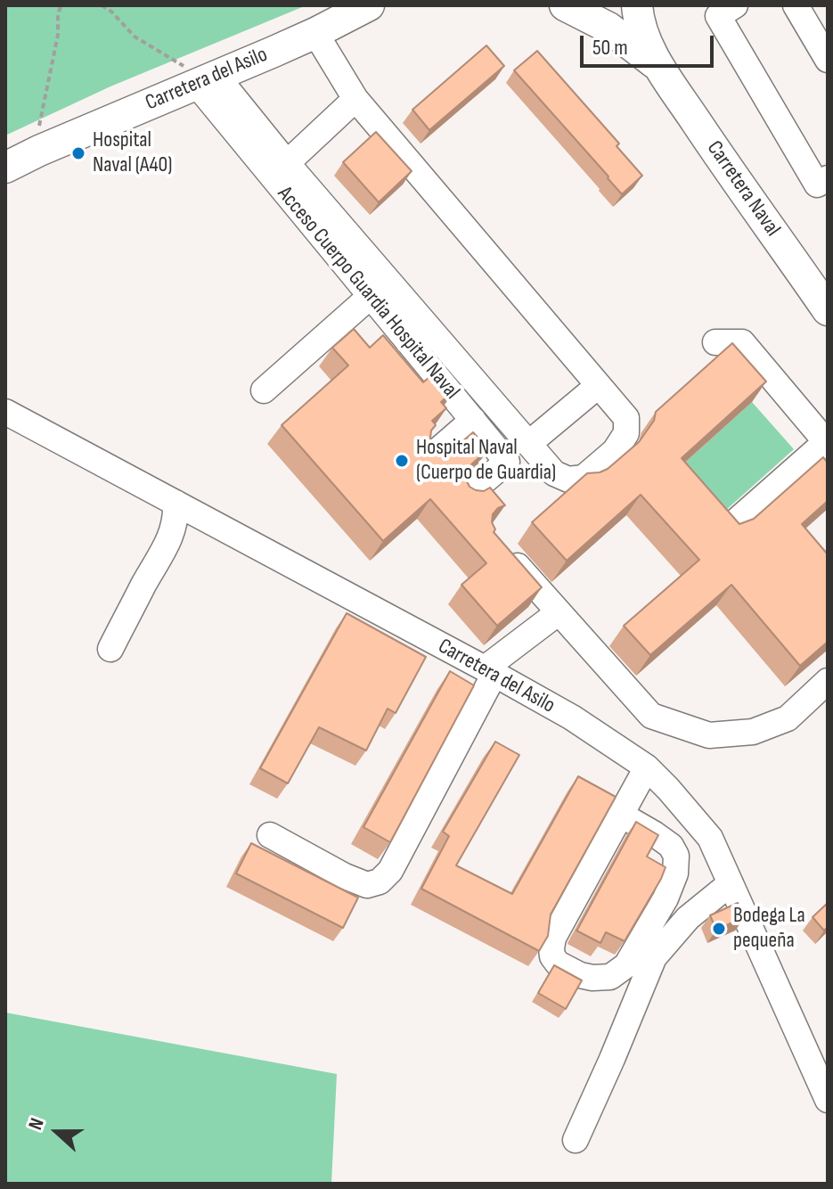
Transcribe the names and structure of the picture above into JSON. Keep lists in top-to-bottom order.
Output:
{
  "streets": {
    "main road": ["Carretera del Asilo", "Carretera Naval"],
    "street": ["Acceso Cuerpo Guardia Hospital Naval"]
  },
  "crossings": [
    ["Carretera del Asilo", "Acceso Cuerpo Guardia Hospital Naval"]
  ],
  "places": ["Hospital Naval (A40)", "Hospital Naval (Cuerpo de Guardia)", "Bodega La pequeña"],
  "scale_bar": "50 m",
  "north": "left"
}
